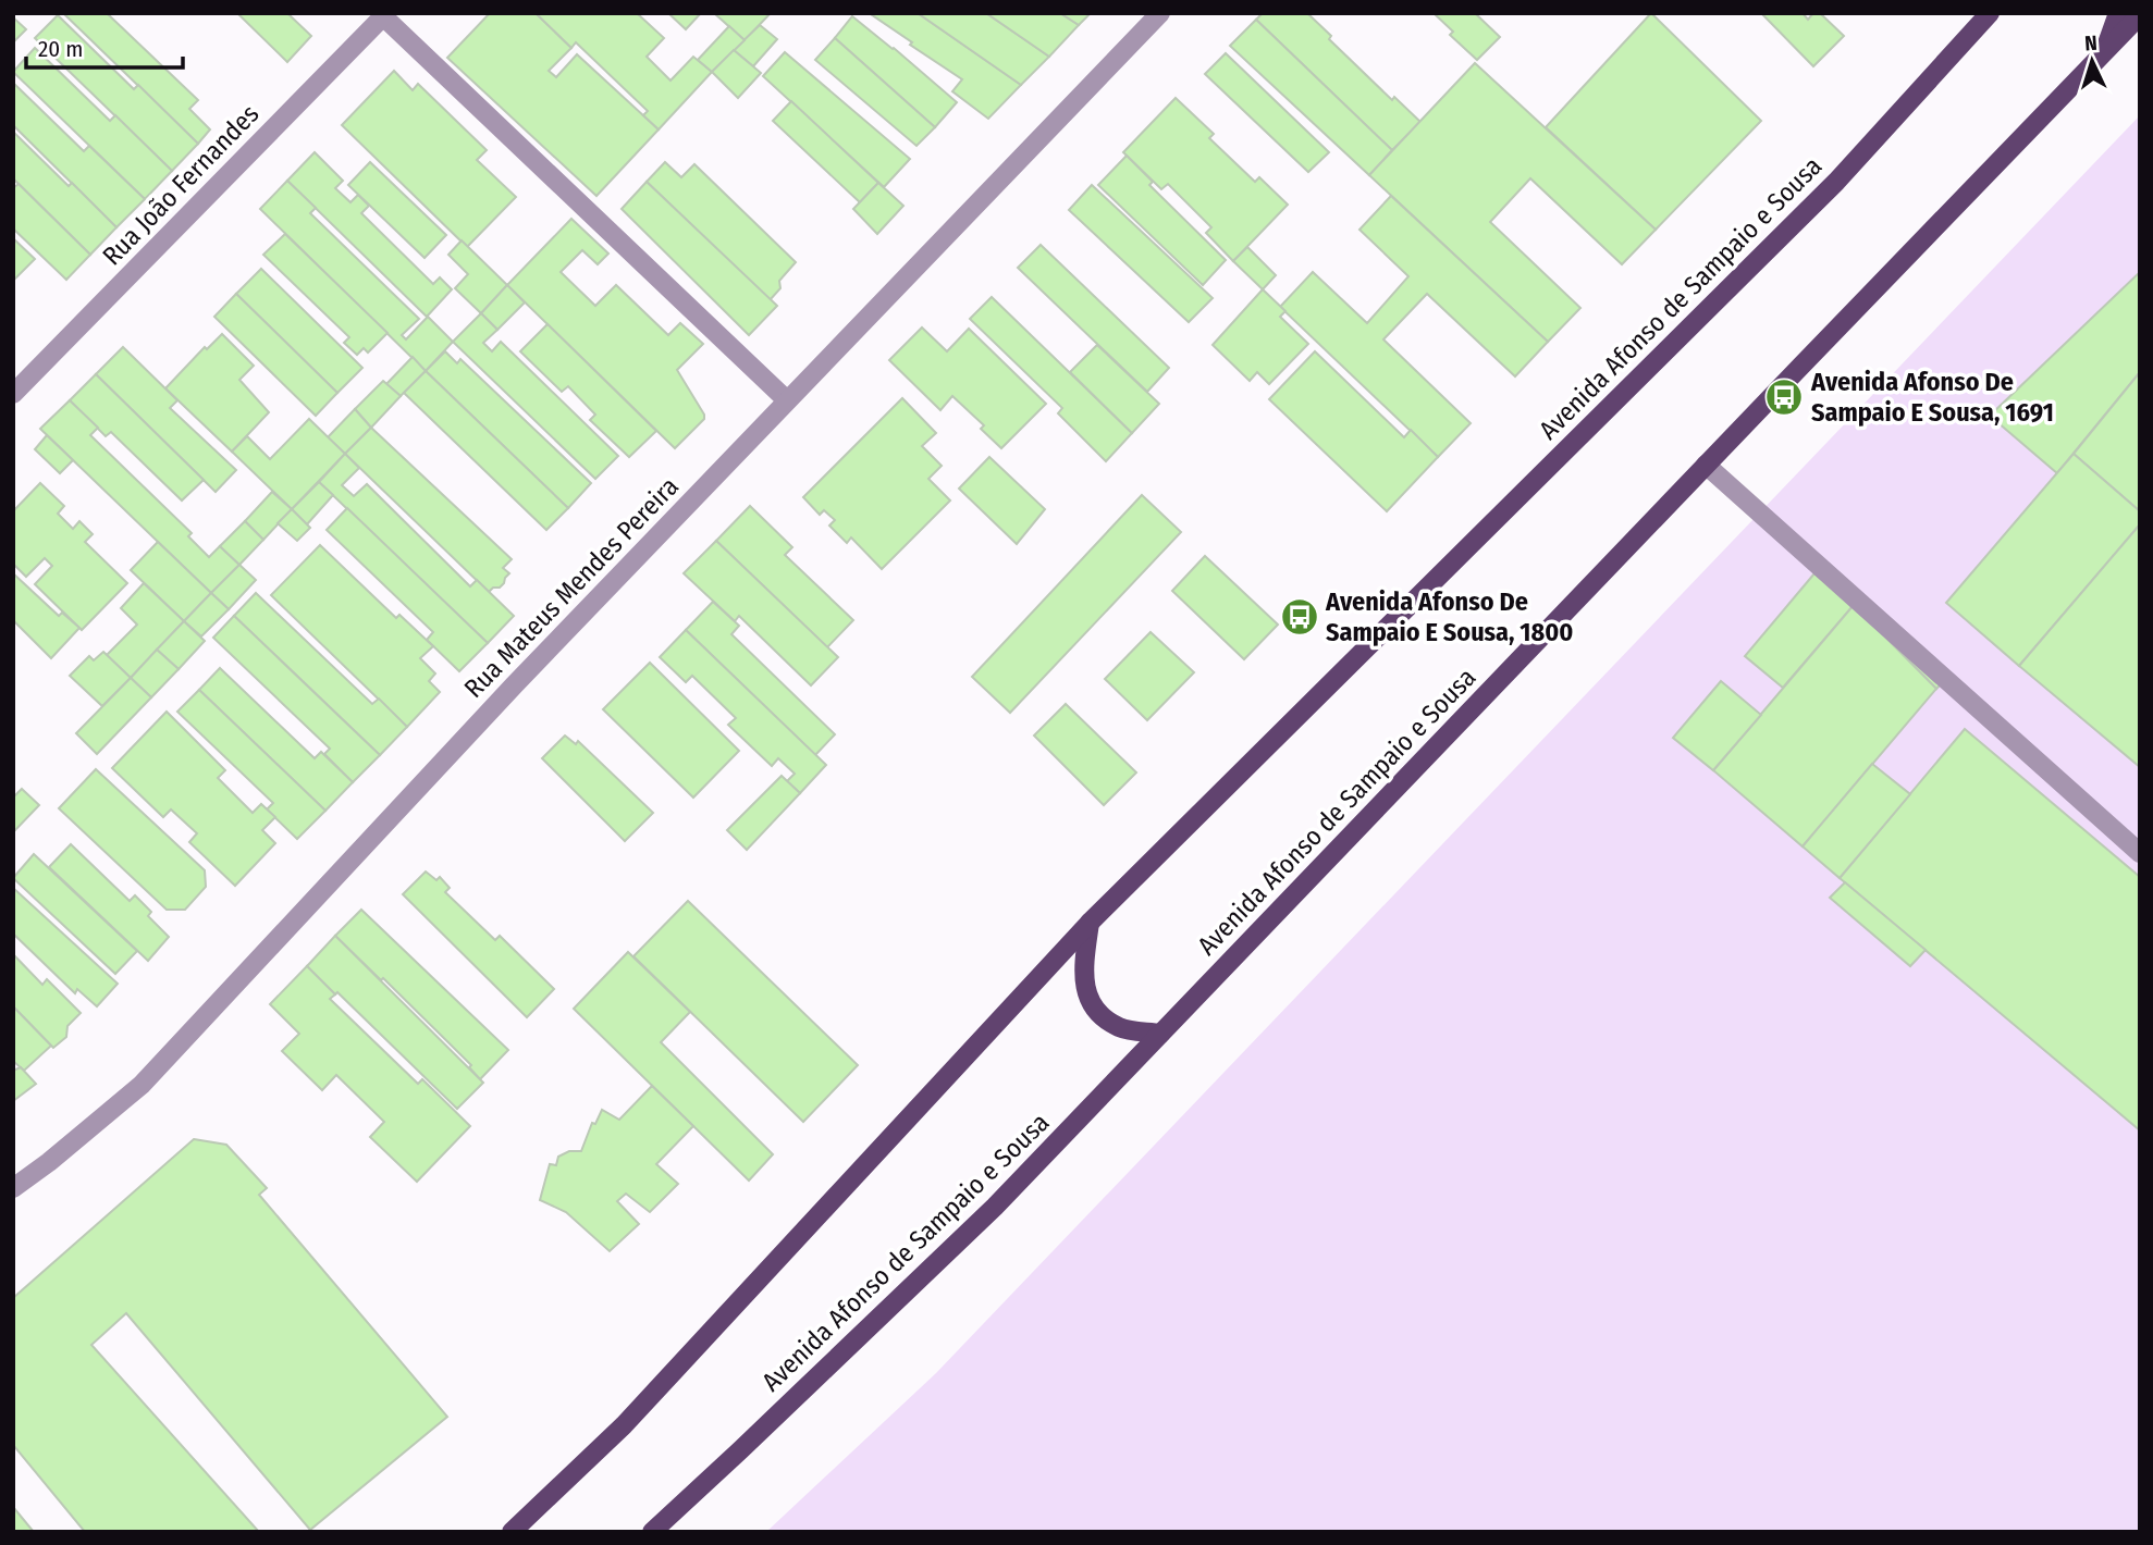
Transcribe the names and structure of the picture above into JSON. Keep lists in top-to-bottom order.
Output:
{
  "streets": {
    "main road": ["Avenida Afonso de Sampaio e Sousa"],
    "street": ["Rua João Fernandes", "Rua Mateus Mendes Pereira"]
  },
  "places": {
    "bus stop": ["Avenida Afonso De Sampaio E Sousa, 1691", "Avenida Afonso De Sampaio E Sousa, 1800"]
  },
  "scale_bar": "20 m",
  "north": "top"
}
